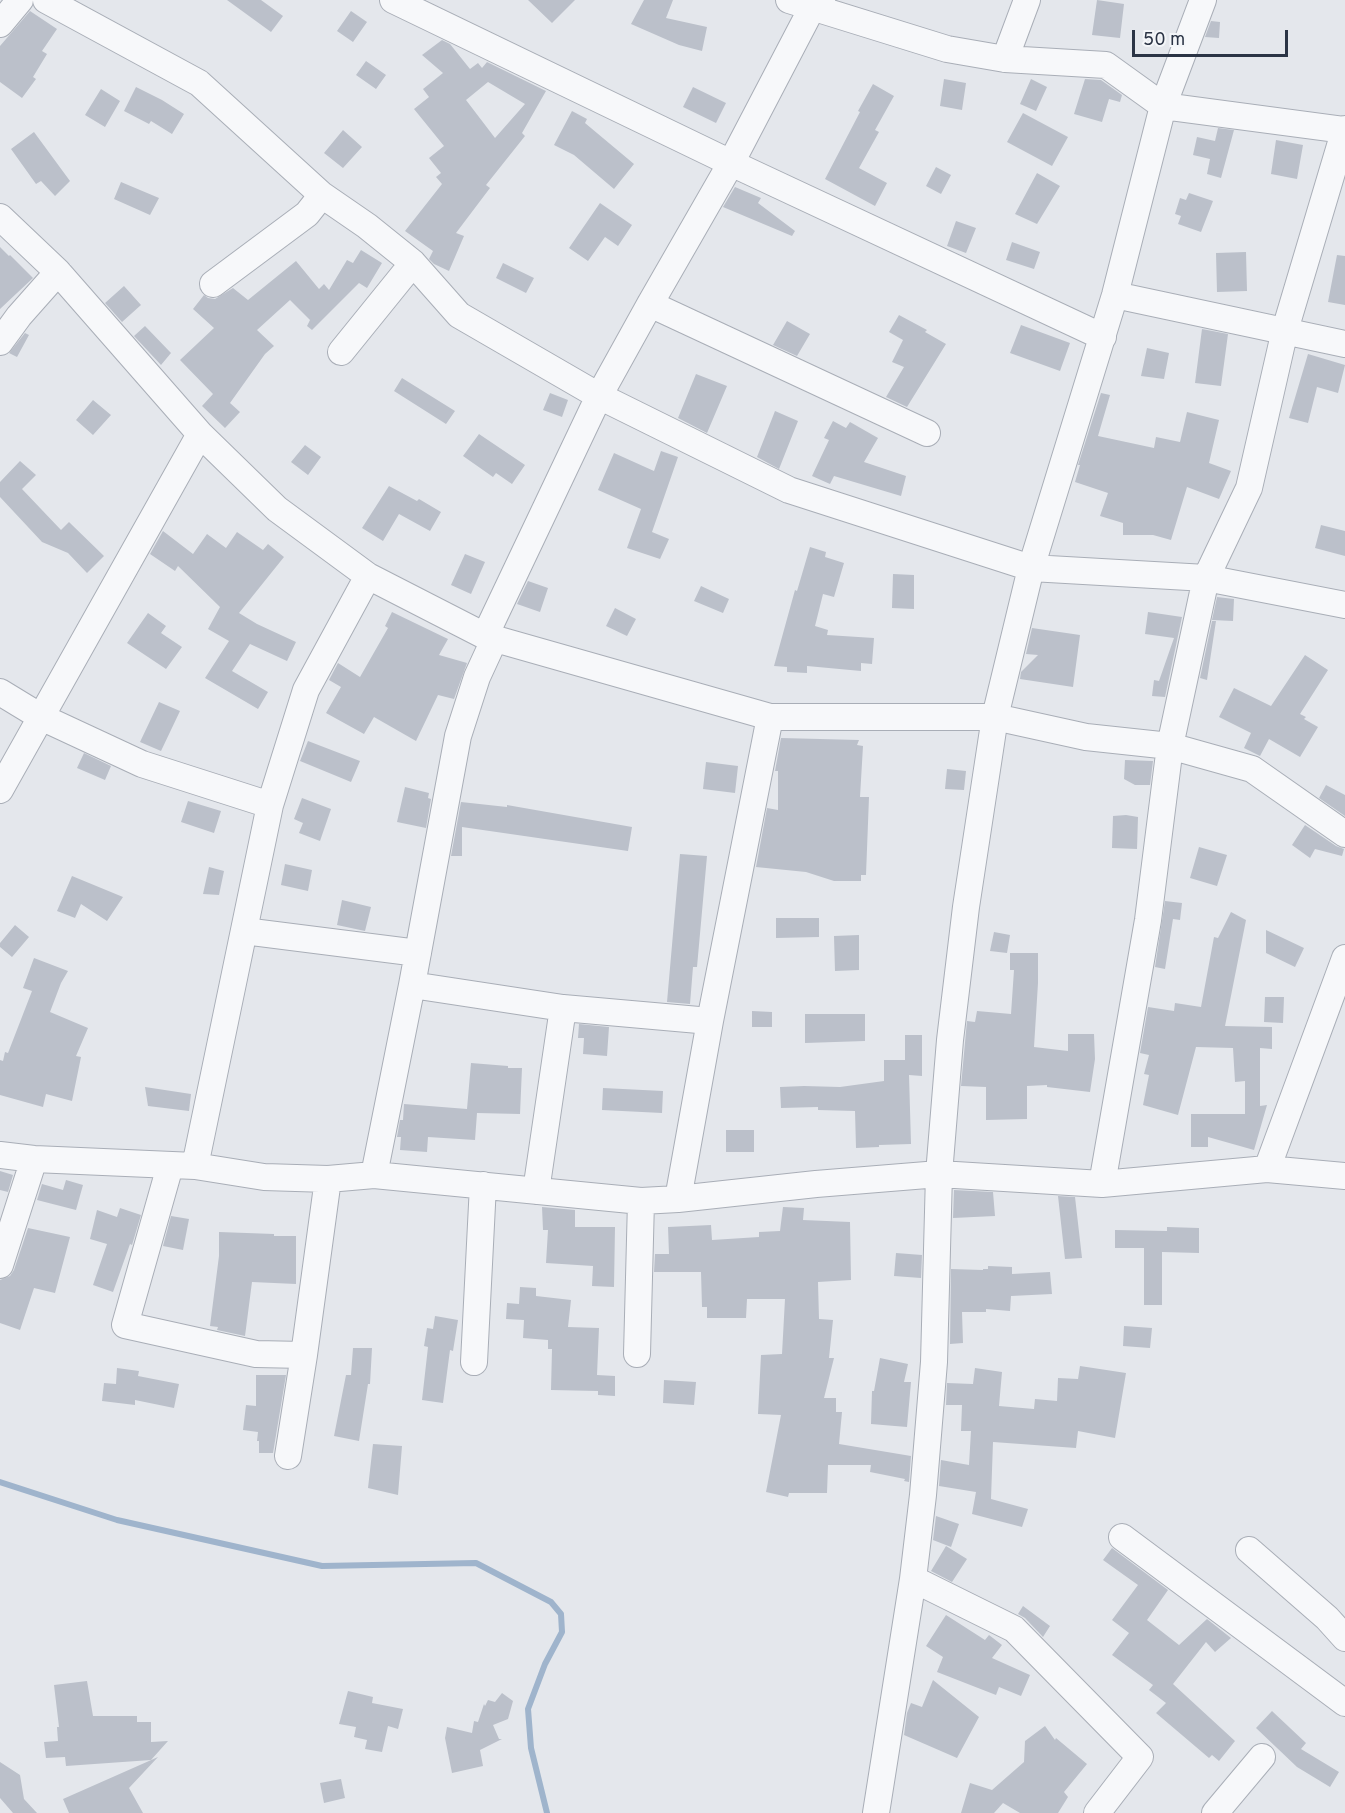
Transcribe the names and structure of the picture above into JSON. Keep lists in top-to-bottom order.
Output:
{
  "scale_bar": "50 m"
}
